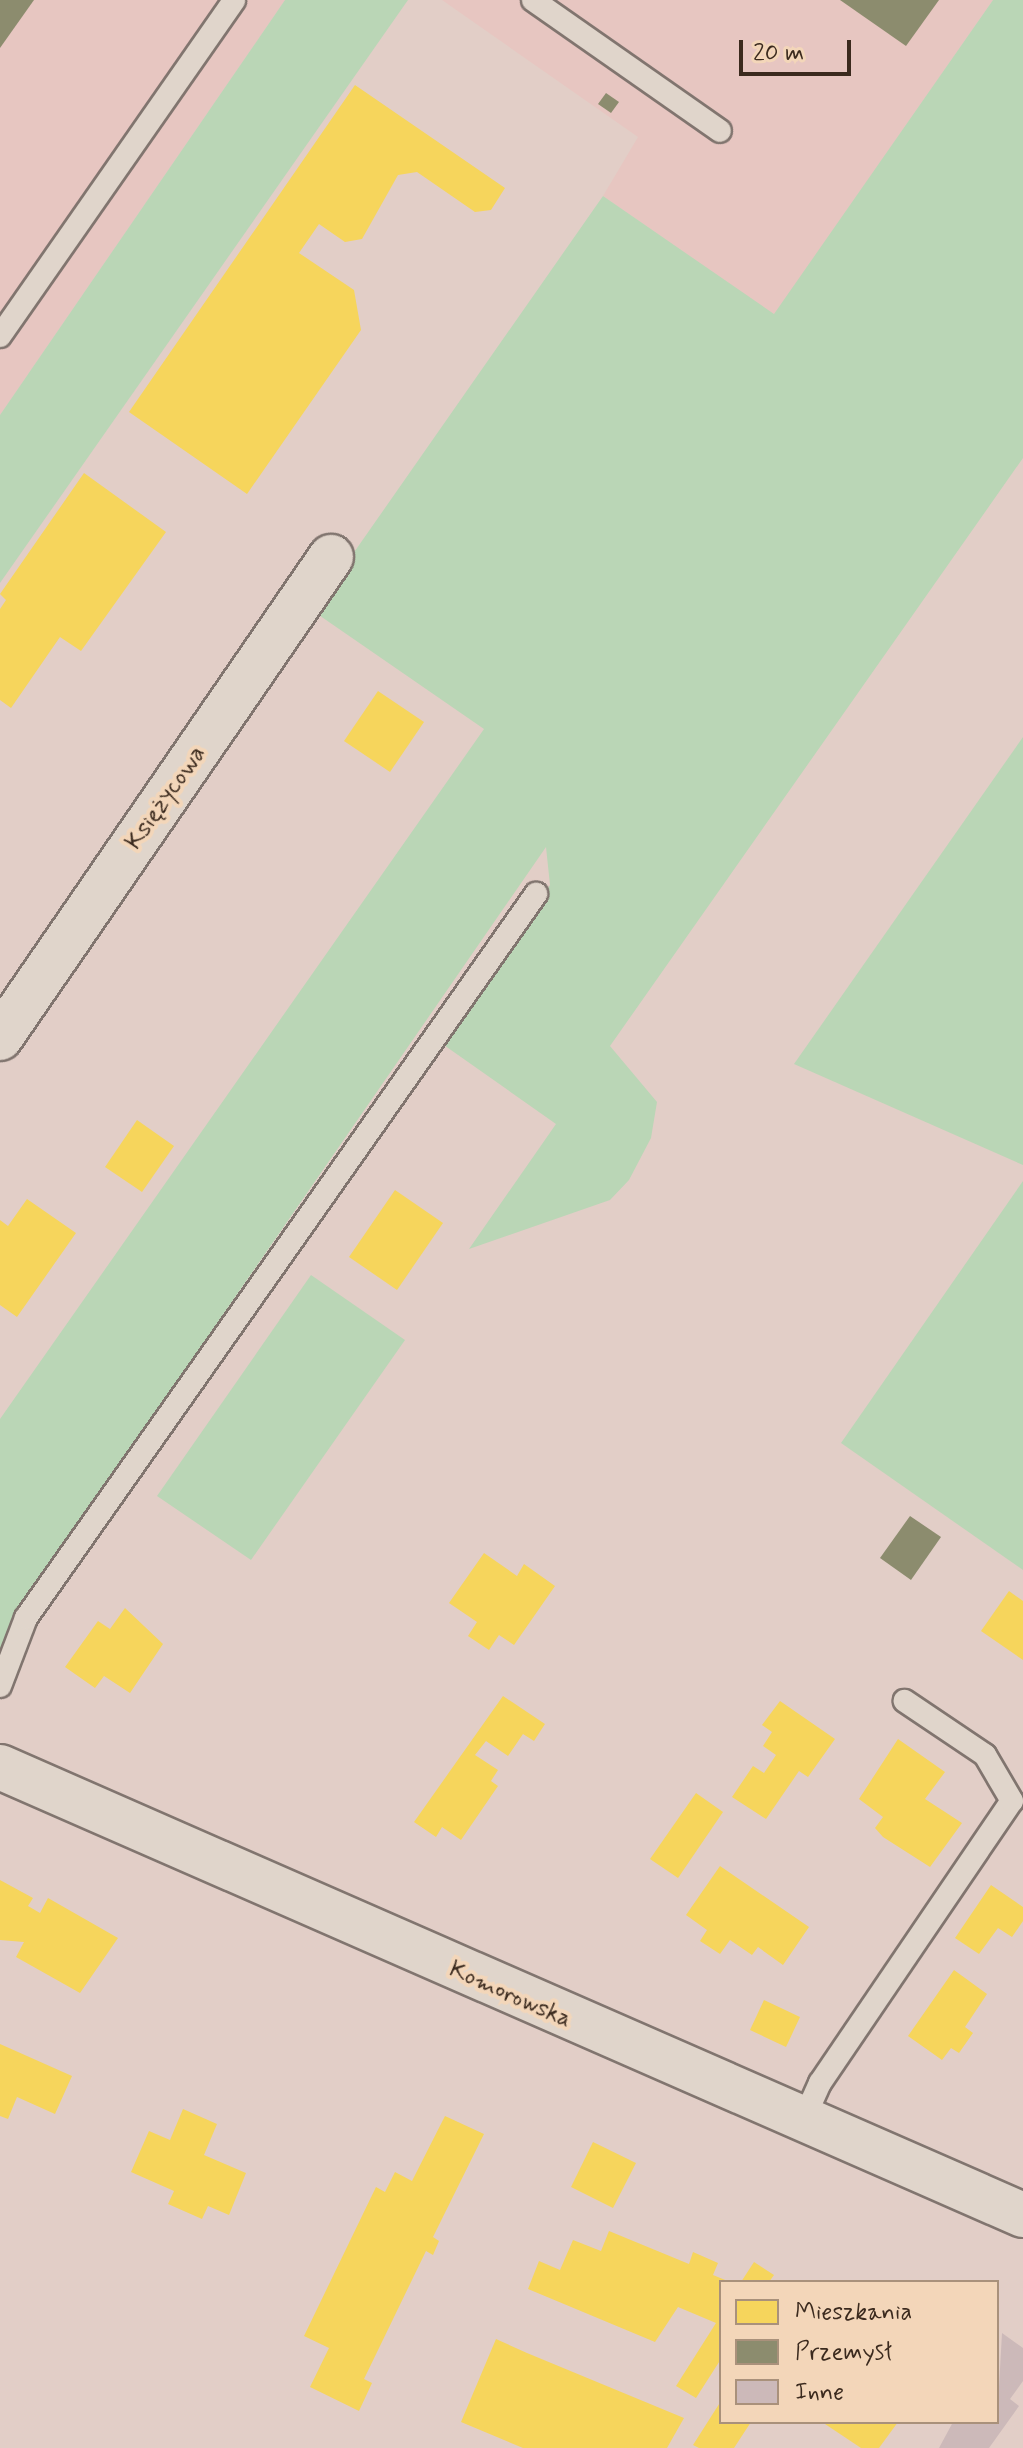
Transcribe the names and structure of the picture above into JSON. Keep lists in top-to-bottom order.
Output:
{
  "streets": {
    "street": ["Księżycowa", "Komorowska"]
  },
  "legend": ["Mieszkania", "Przemysł", "Inne"],
  "scale_bar": "20 m"
}
